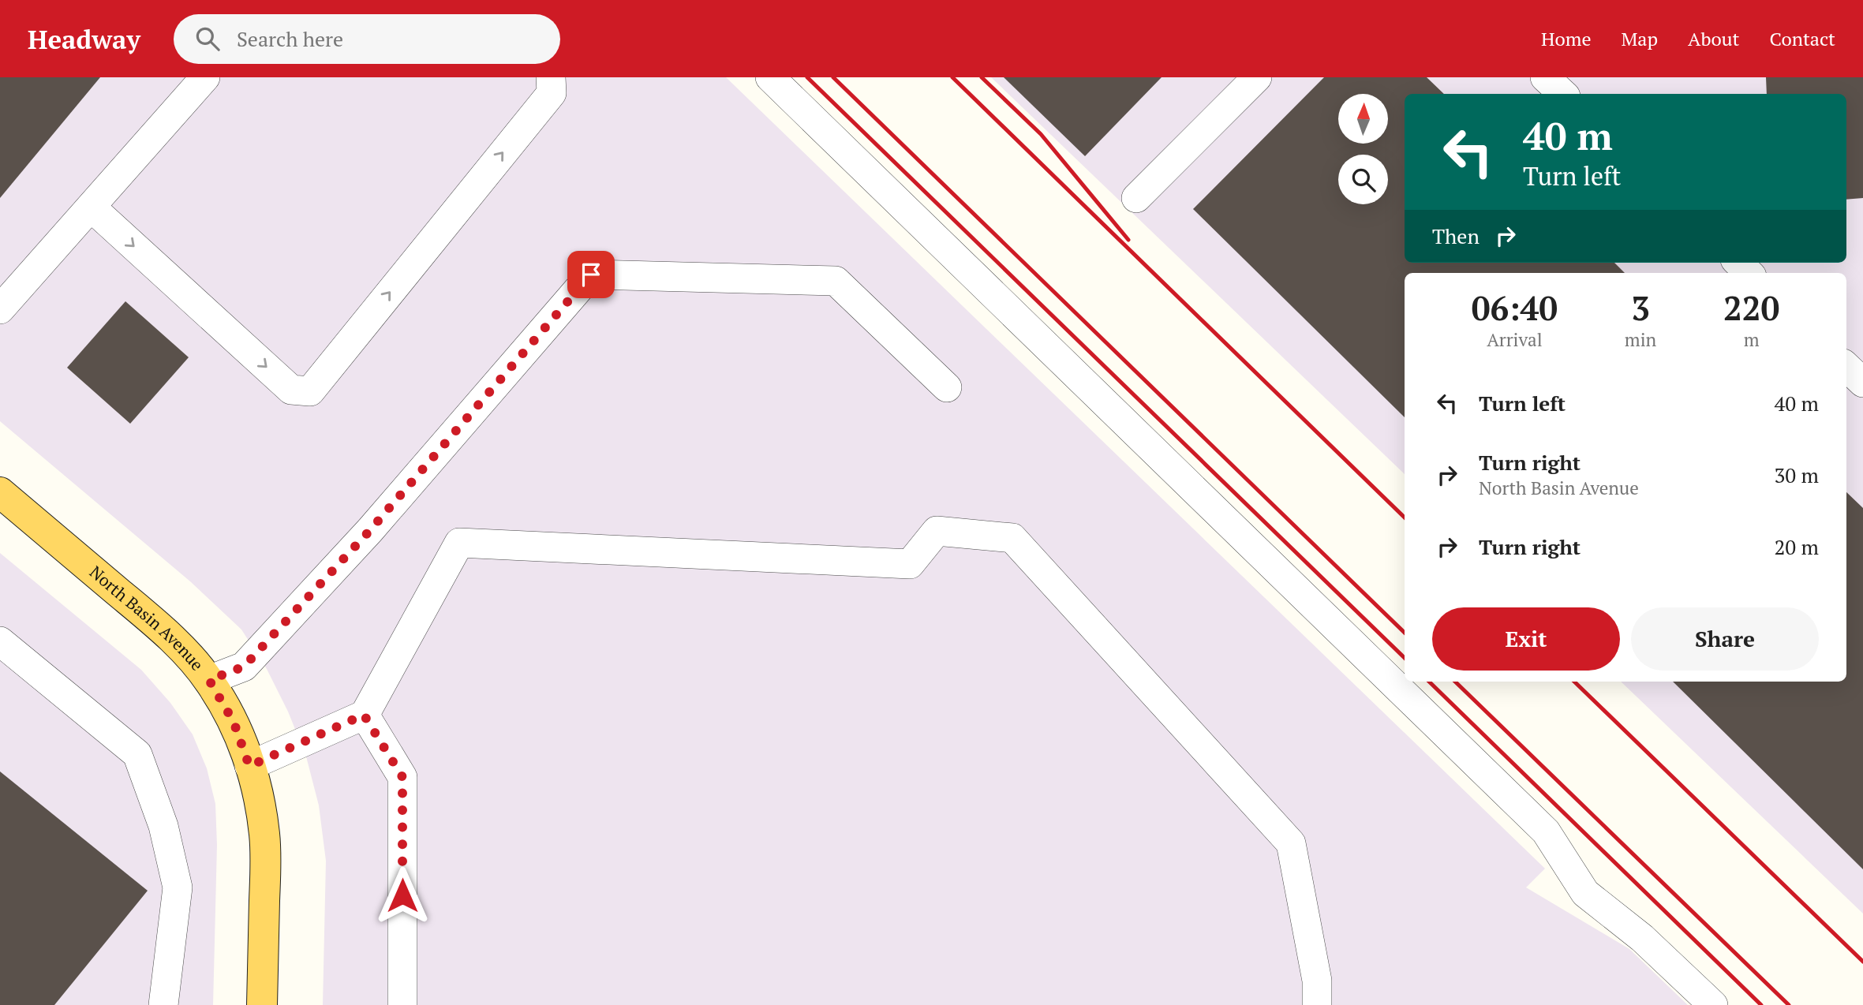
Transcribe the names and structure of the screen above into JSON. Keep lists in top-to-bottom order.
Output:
{
  "streets": {
    "main road": ["North Basin Avenue"]
  },
  "north": "top",
  "page": {
    "header": "Headway",
    "search": "Search here",
    "nav": [
      "Home",
      "Map",
      "About",
      "Contact"
    ],
    "turn": ["40 m", "Turn left"],
    "then": "Then",
    "eta": [
      "06:40",
      "Arrival",
      "3",
      "min",
      "220",
      "m"
    ],
    "list": [
      {
        "name": "Turn left",
        "value": "40 m"
      },
      {
        "name": "Turn right",
        "note": "North Basin Avenue",
        "value": "30 m"
      },
      {
        "name": "Turn right",
        "value": "20 m"
      }
    ],
    "buttons": ["Exit", "Share"]
  }
}
